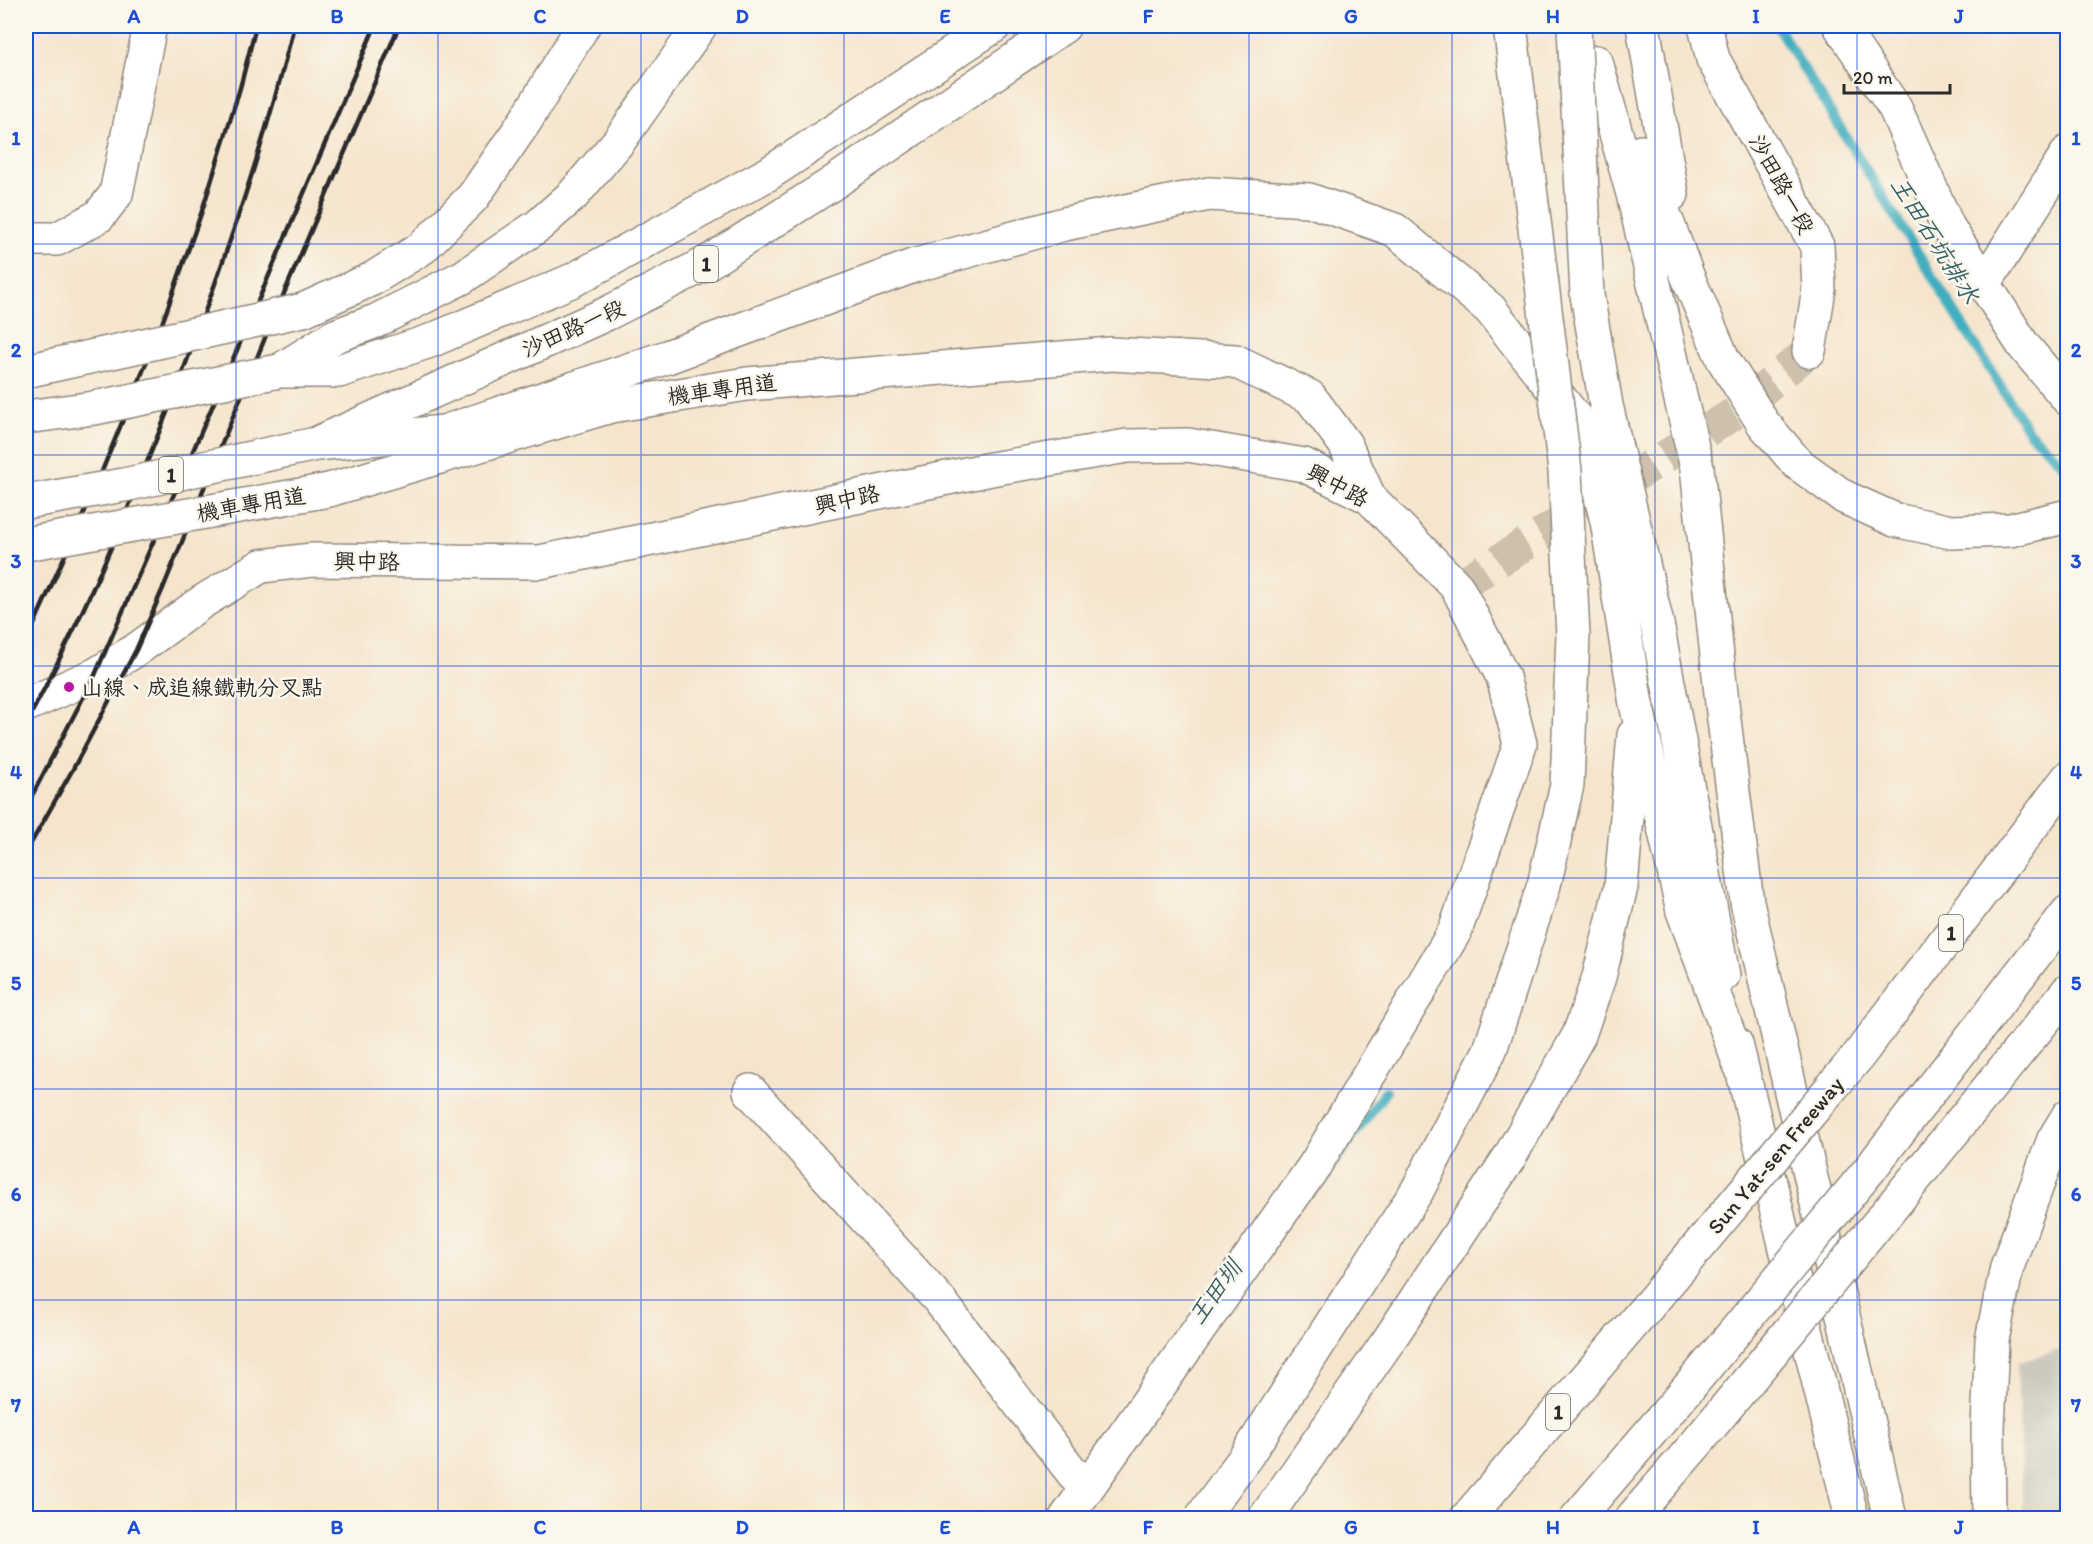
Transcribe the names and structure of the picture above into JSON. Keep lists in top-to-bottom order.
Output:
{
  "streets": {
    "main road": [
      "沙田路一段",
      "1",
      "機車專用道",
      "興中路",
      "Sun Yat-sen Freeway"
    ]
  },
  "crossings": [
    ["機車專用道", "興中路"]
  ],
  "water": ["王田石坑排水", "王田圳"],
  "places": ["山線、成追線鐵軌分叉點"],
  "scale_bar": "20 m",
  "grid": {
    "columns": [
      "A",
      "B",
      "C",
      "D",
      "E",
      "F",
      "G",
      "H",
      "I",
      "J"
    ],
    "rows": [
      "1",
      "2",
      "3",
      "4",
      "5",
      "6",
      "7"
    ]
  }
}
